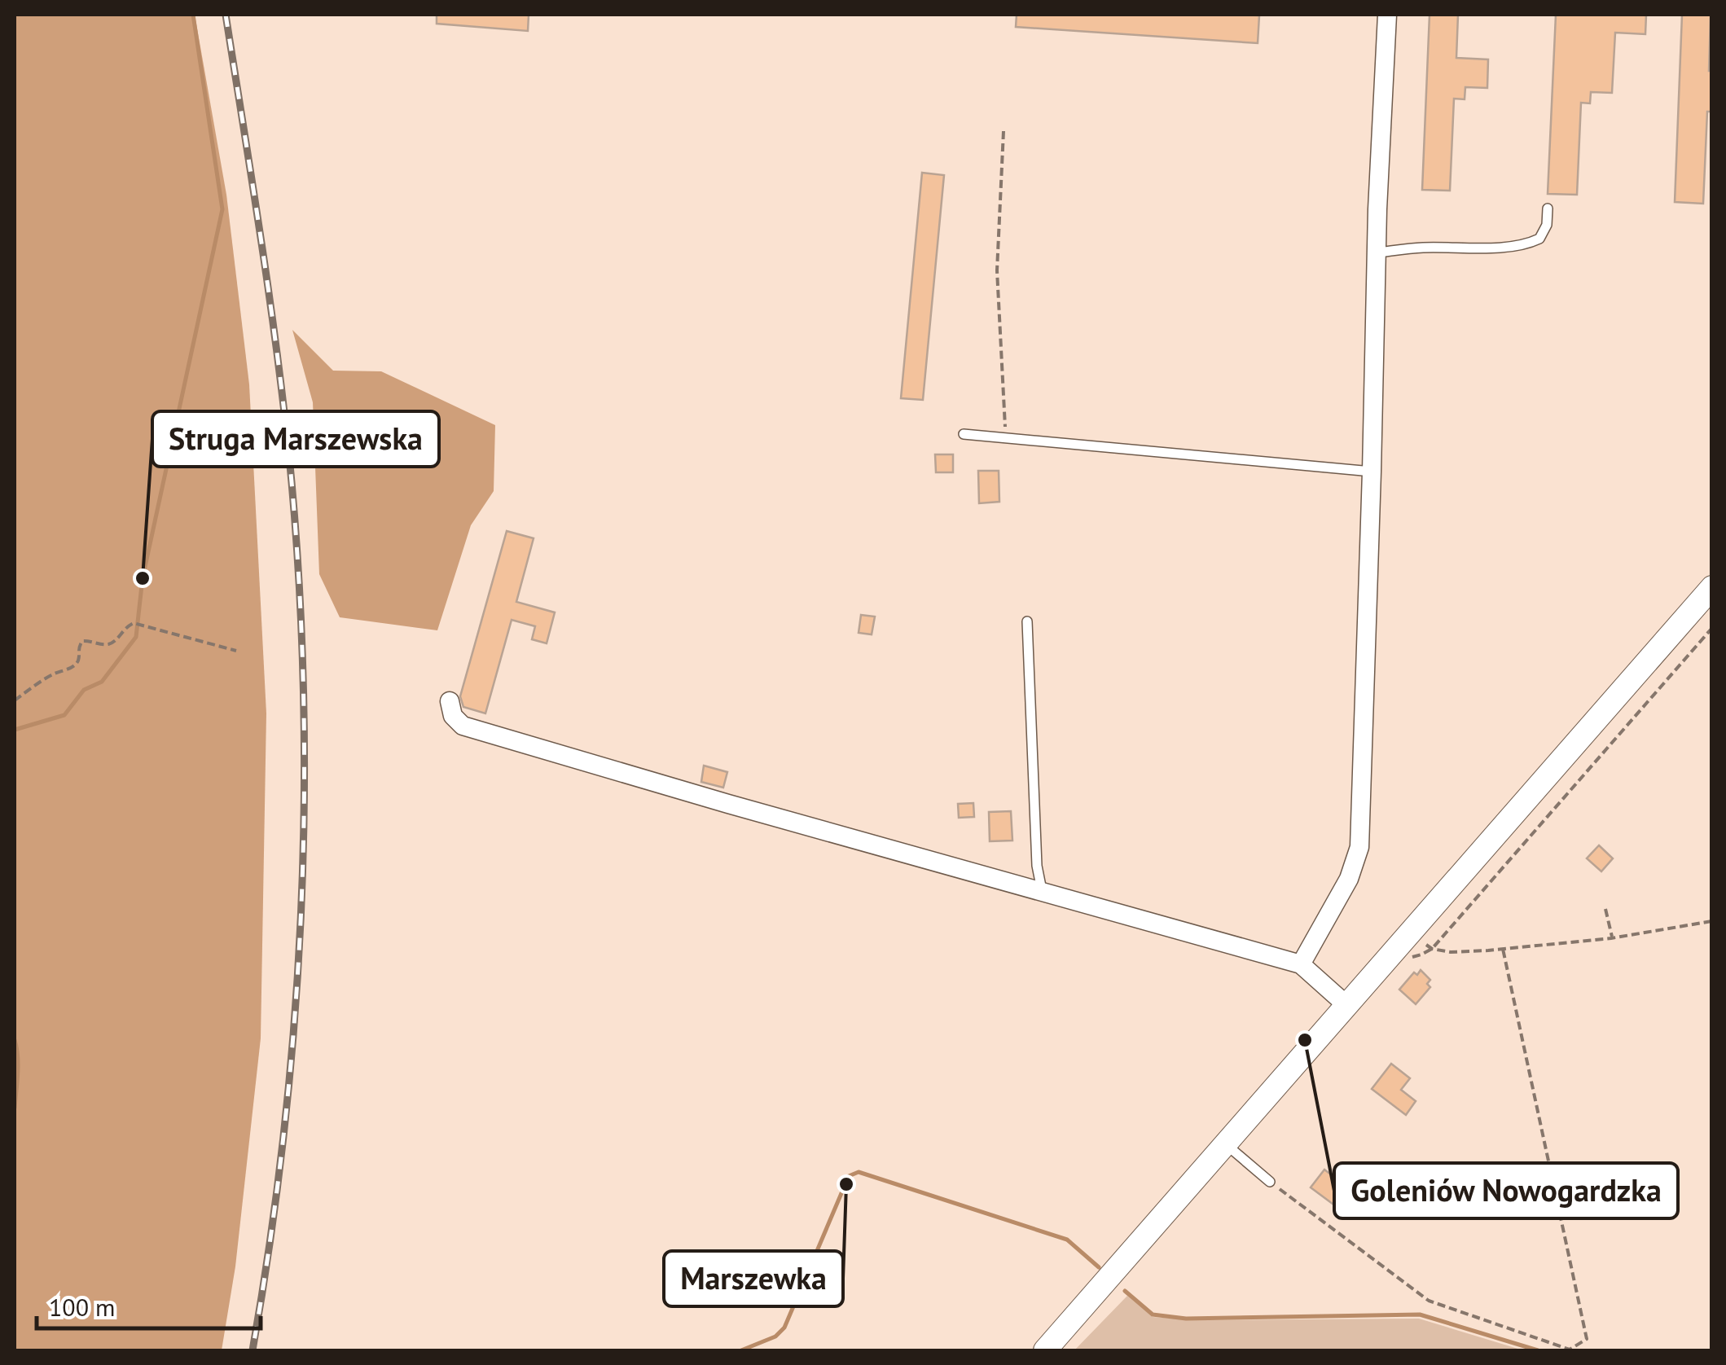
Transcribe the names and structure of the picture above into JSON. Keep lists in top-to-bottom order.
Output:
{
  "places": ["Struga Marszewska", "Goleniów Nowogardzka", "Marszewka"],
  "scale_bar": "100 m"
}
